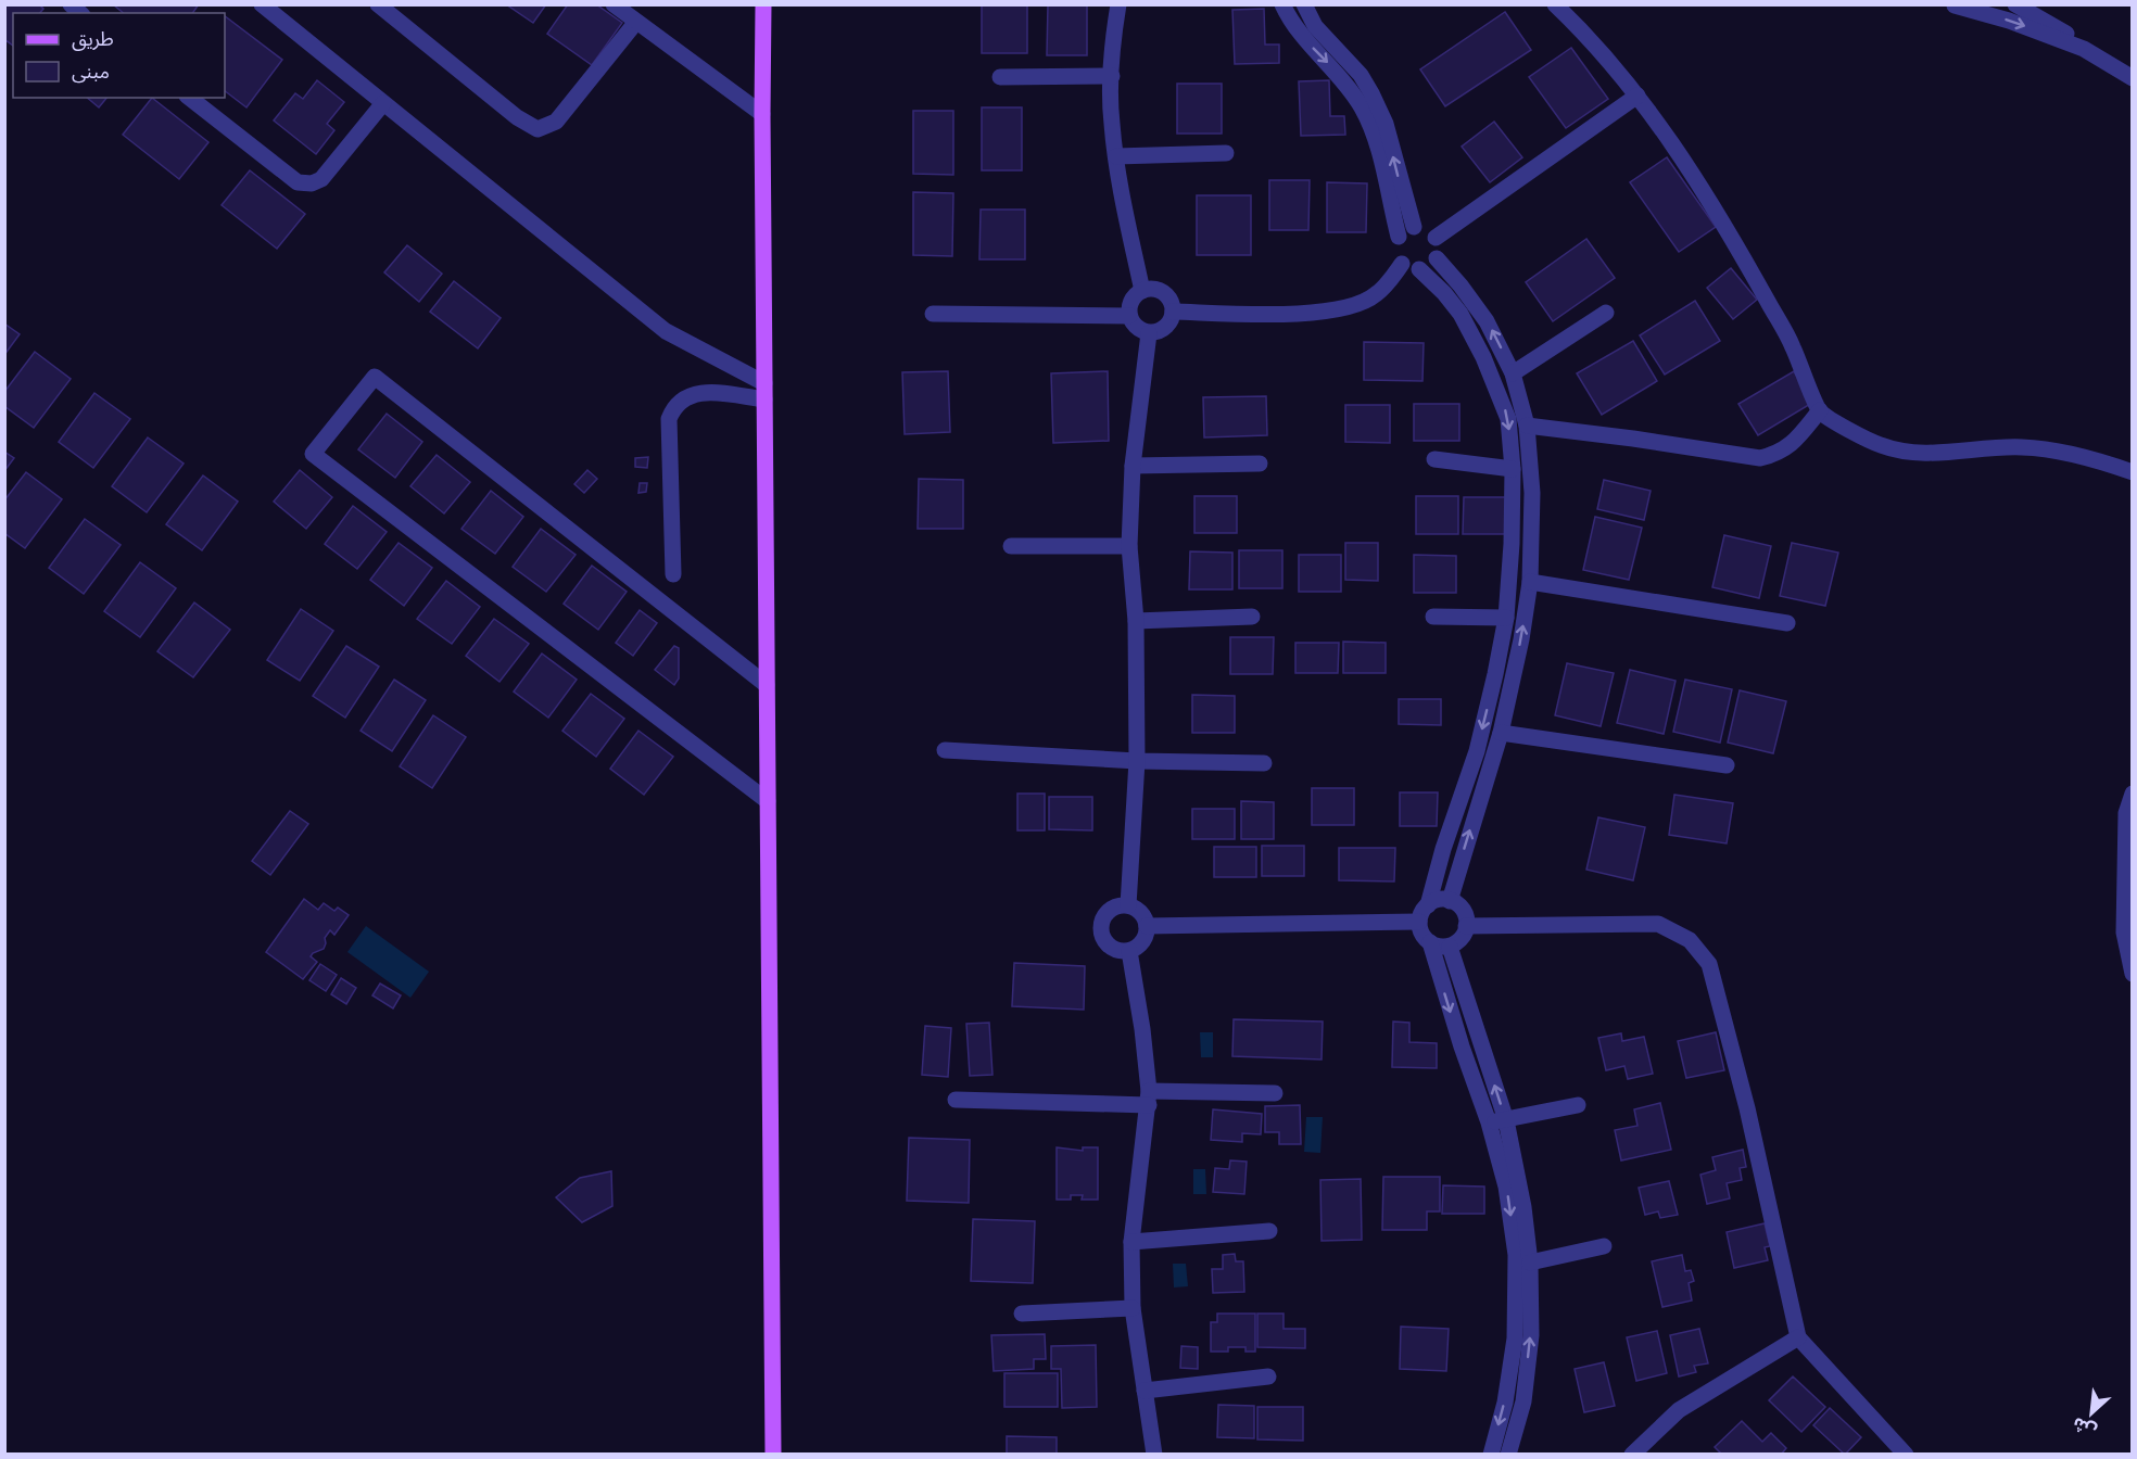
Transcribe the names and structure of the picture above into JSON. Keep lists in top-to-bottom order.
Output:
{
  "legend": ["طريق", "مبنى"],
  "north": "bottom left"
}
